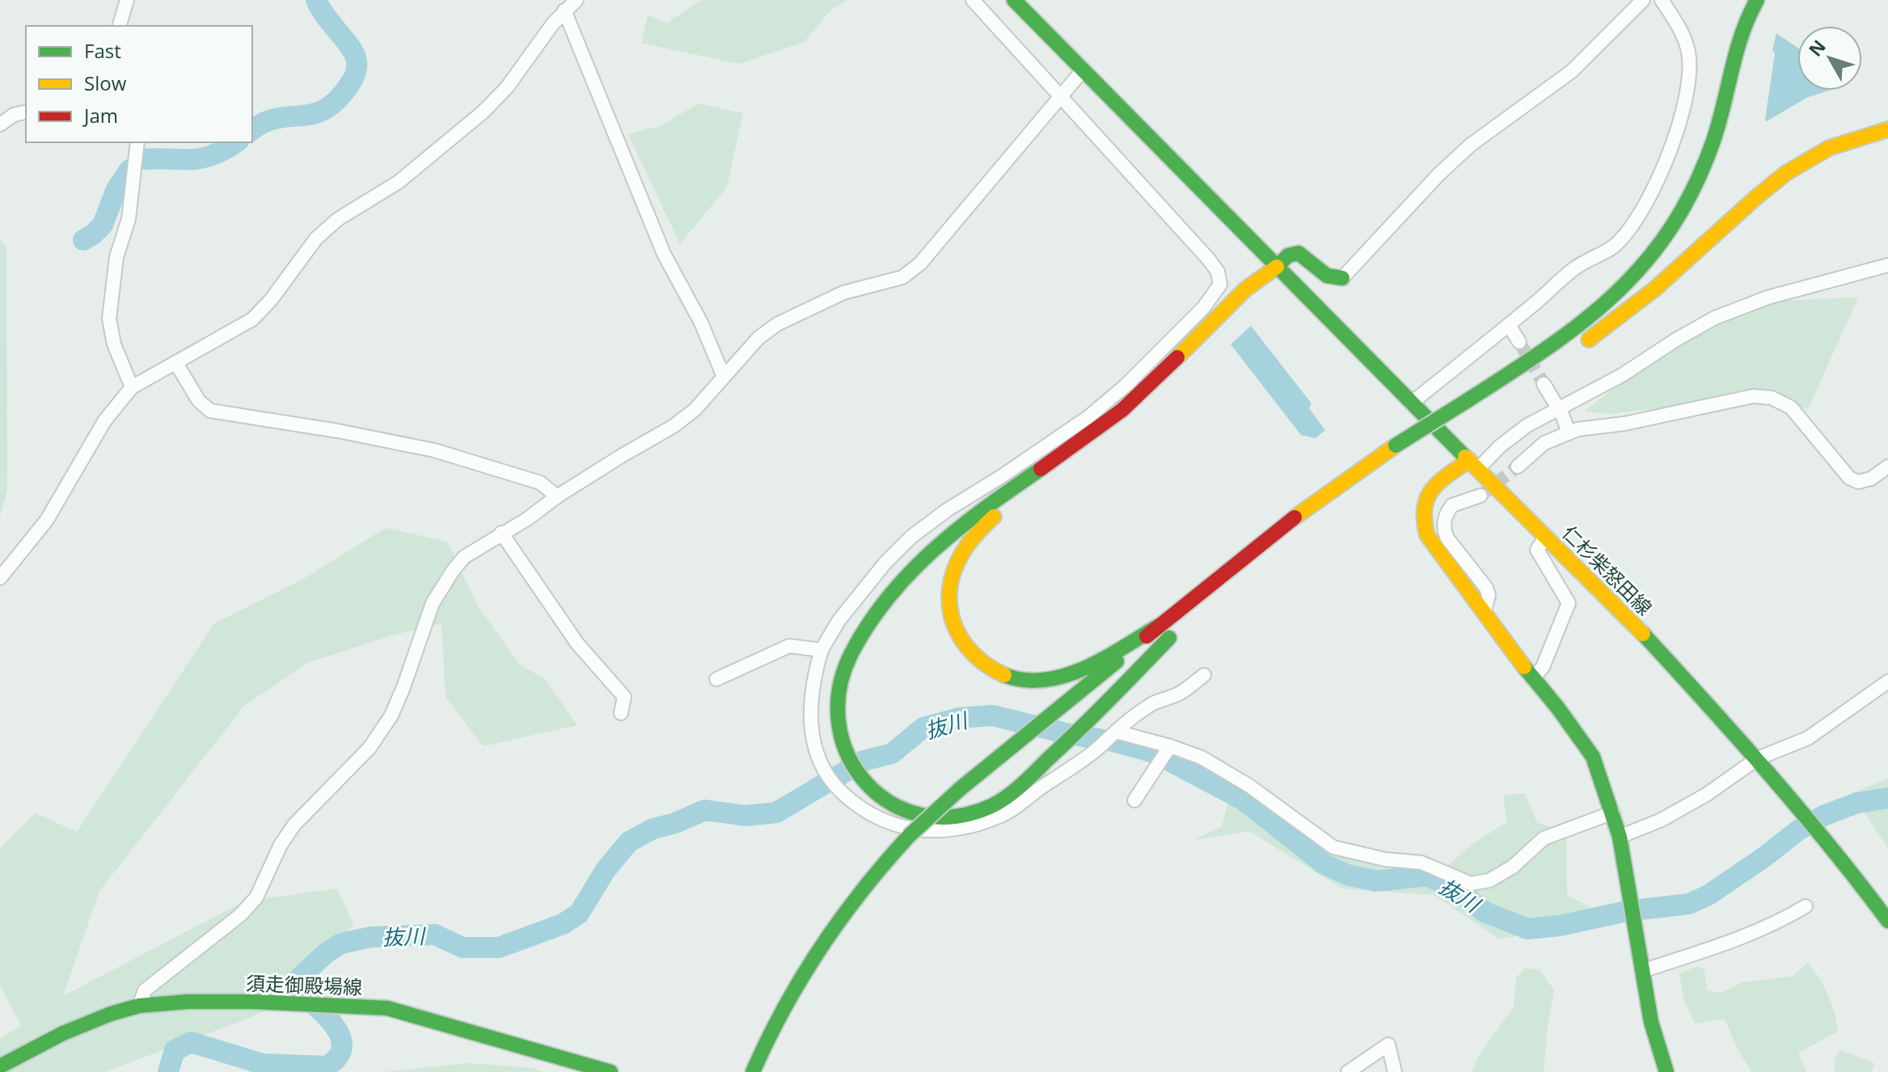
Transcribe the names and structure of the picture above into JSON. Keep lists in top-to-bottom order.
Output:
{
  "streets": {
    "main road": ["仁杉柴怒田線", "須走御殿場線"]
  },
  "water": ["抜川"],
  "legend": ["Fast", "Slow", "Jam"],
  "north": "top left"
}
